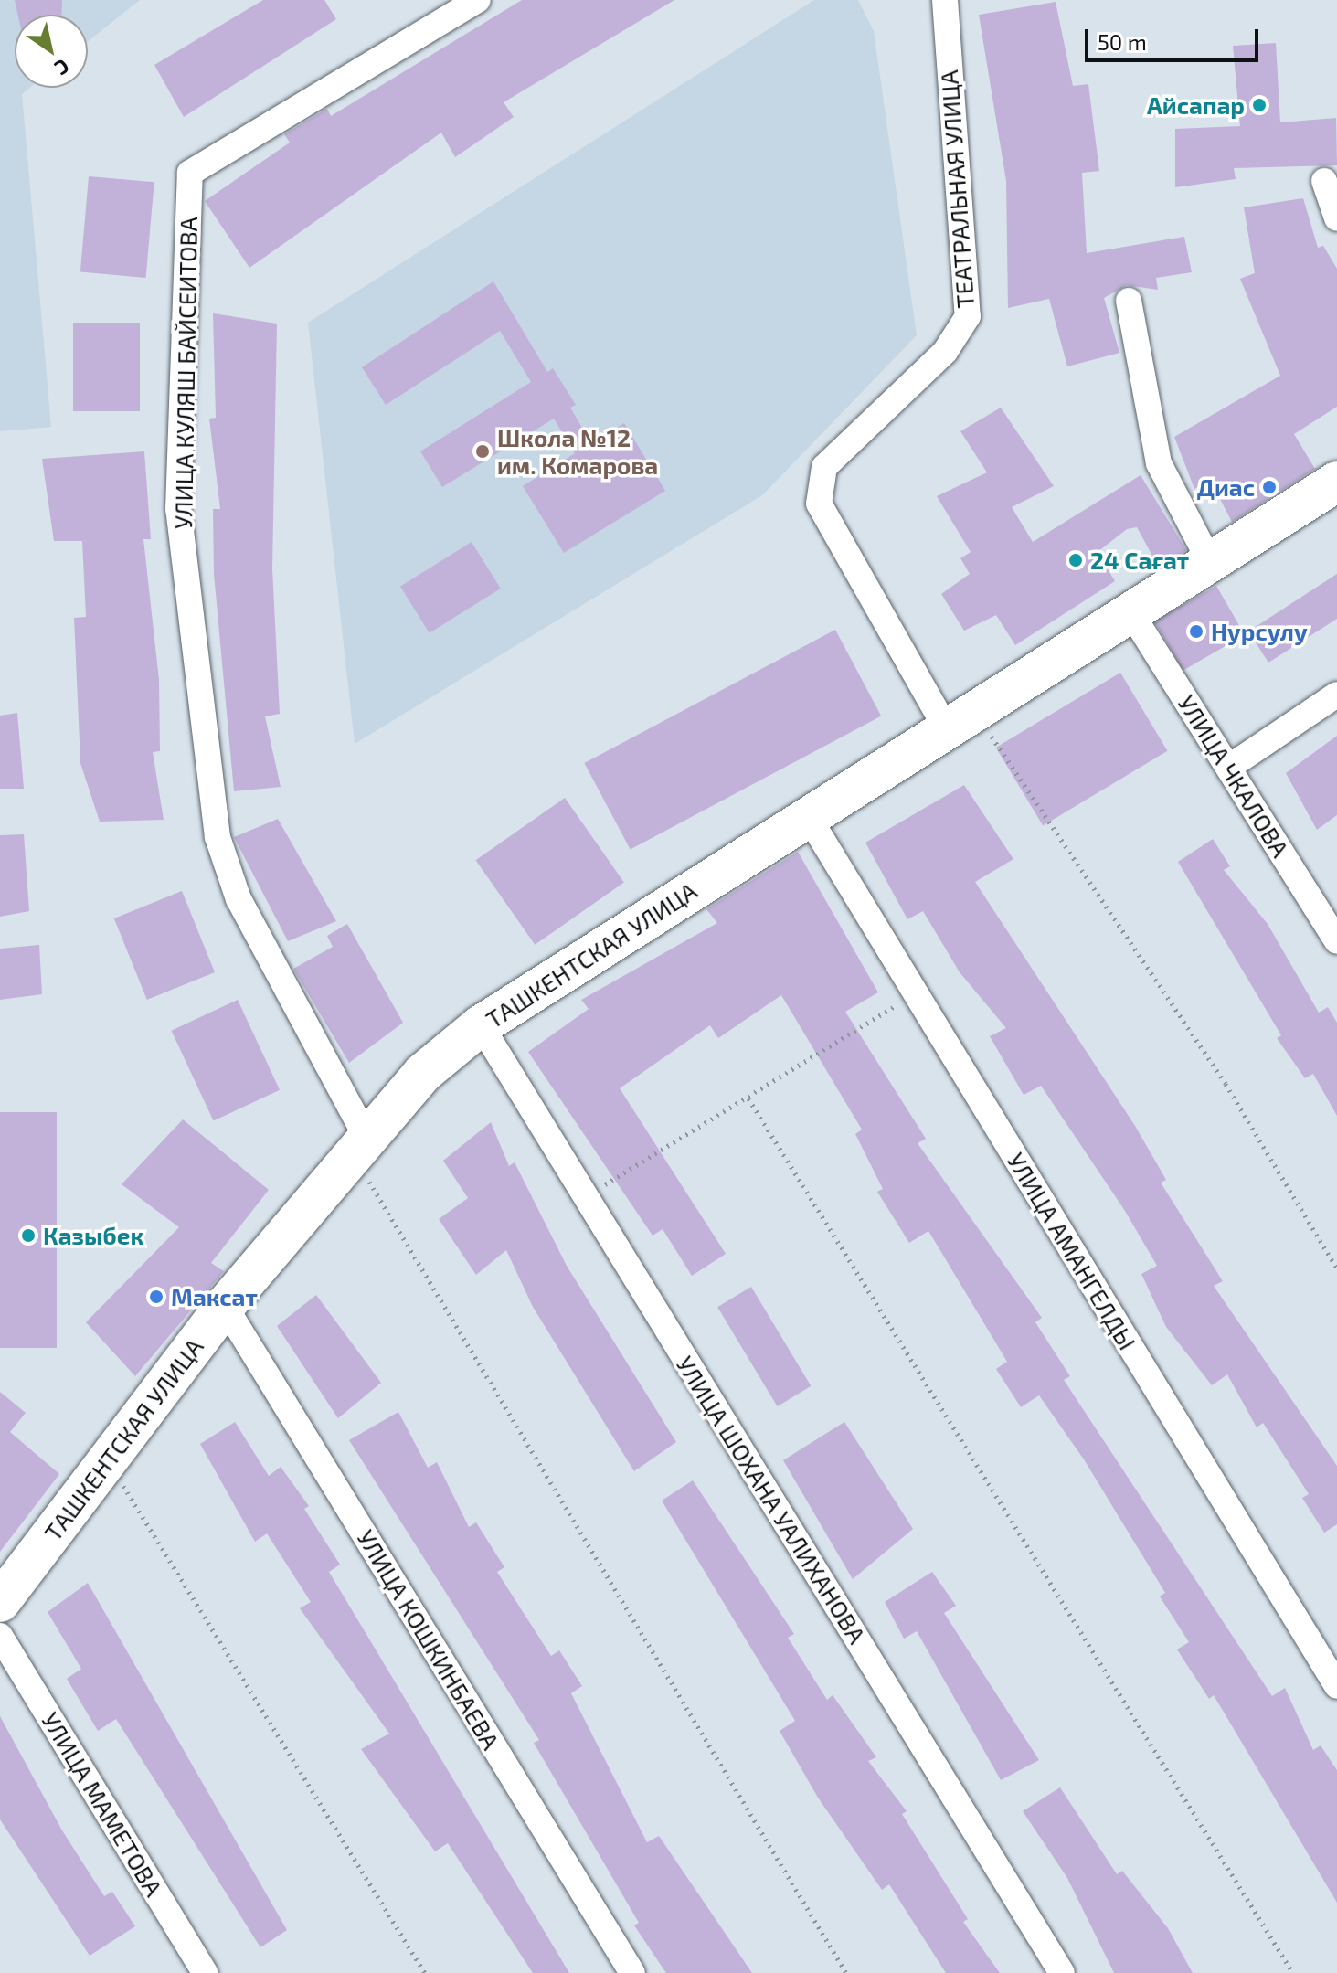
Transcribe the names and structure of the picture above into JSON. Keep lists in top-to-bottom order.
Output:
{
  "streets": {
    "main road": ["ТАШКЕНТСКАЯ УЛИЦА"],
    "street": [
      "ТЕАТРАЛЬНАЯ УЛИЦА",
      "УЛИЦА КУЛЯШ БАЙСЕИТОВА",
      "УЛИЦА ЧКАЛОВА",
      "УЛИЦА АМАНГЕЛДЫ",
      "УЛИЦА ШОХАНА УАЛИХАНОВА",
      "УЛИЦА КОШКИНБАЕВА",
      "УЛИЦА МАМЕТОВА"
    ]
  },
  "crossings": [
    ["ТЕАТРАЛЬНАЯ УЛИЦА", "ТАШКЕНТСКАЯ УЛИЦА"],
    ["УЛИЦА КУЛЯШ БАЙСЕИТОВА", "ТАШКЕНТСКАЯ УЛИЦА"],
    ["УЛИЦА ЧКАЛОВА", "ТАШКЕНТСКАЯ УЛИЦА"],
    ["ТАШКЕНТСКАЯ УЛИЦА", "УЛИЦА АМАНГЕЛДЫ"],
    ["ТАШКЕНТСКАЯ УЛИЦА", "УЛИЦА ШОХАНА УАЛИХАНОВА"],
    ["ТАШКЕНТСКАЯ УЛИЦА", "УЛИЦА КОШКИНБАЕВА"]
  ],
  "places": [
    "Айсапар",
    "Школа №12 им. Комарова",
    "Диас",
    "24 Сағат",
    "Нурсулу",
    "Казыбек",
    "Максат"
  ],
  "scale_bar": "50 m",
  "north": "bottom right"
}
